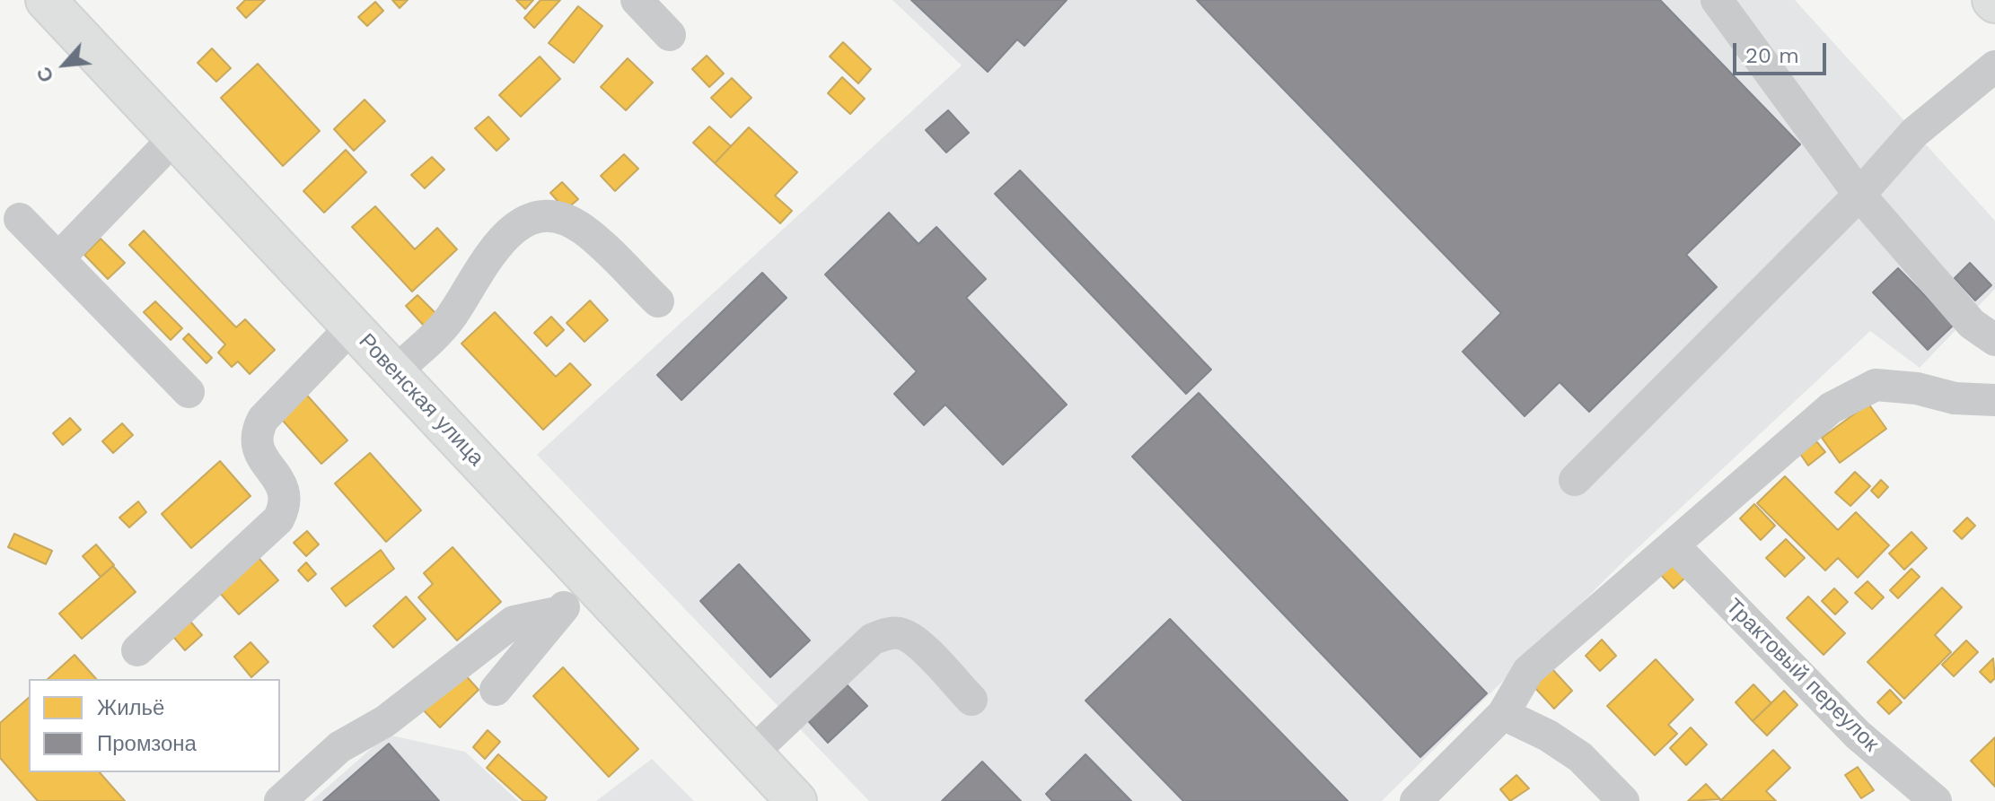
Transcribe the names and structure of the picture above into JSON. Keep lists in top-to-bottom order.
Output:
{
  "streets": {
    "main road": ["Ровенская улица"],
    "street": ["Трактовый переулок"]
  },
  "legend": ["Жильё", "Промзона"],
  "scale_bar": "20 m",
  "north": "bottom left"
}
